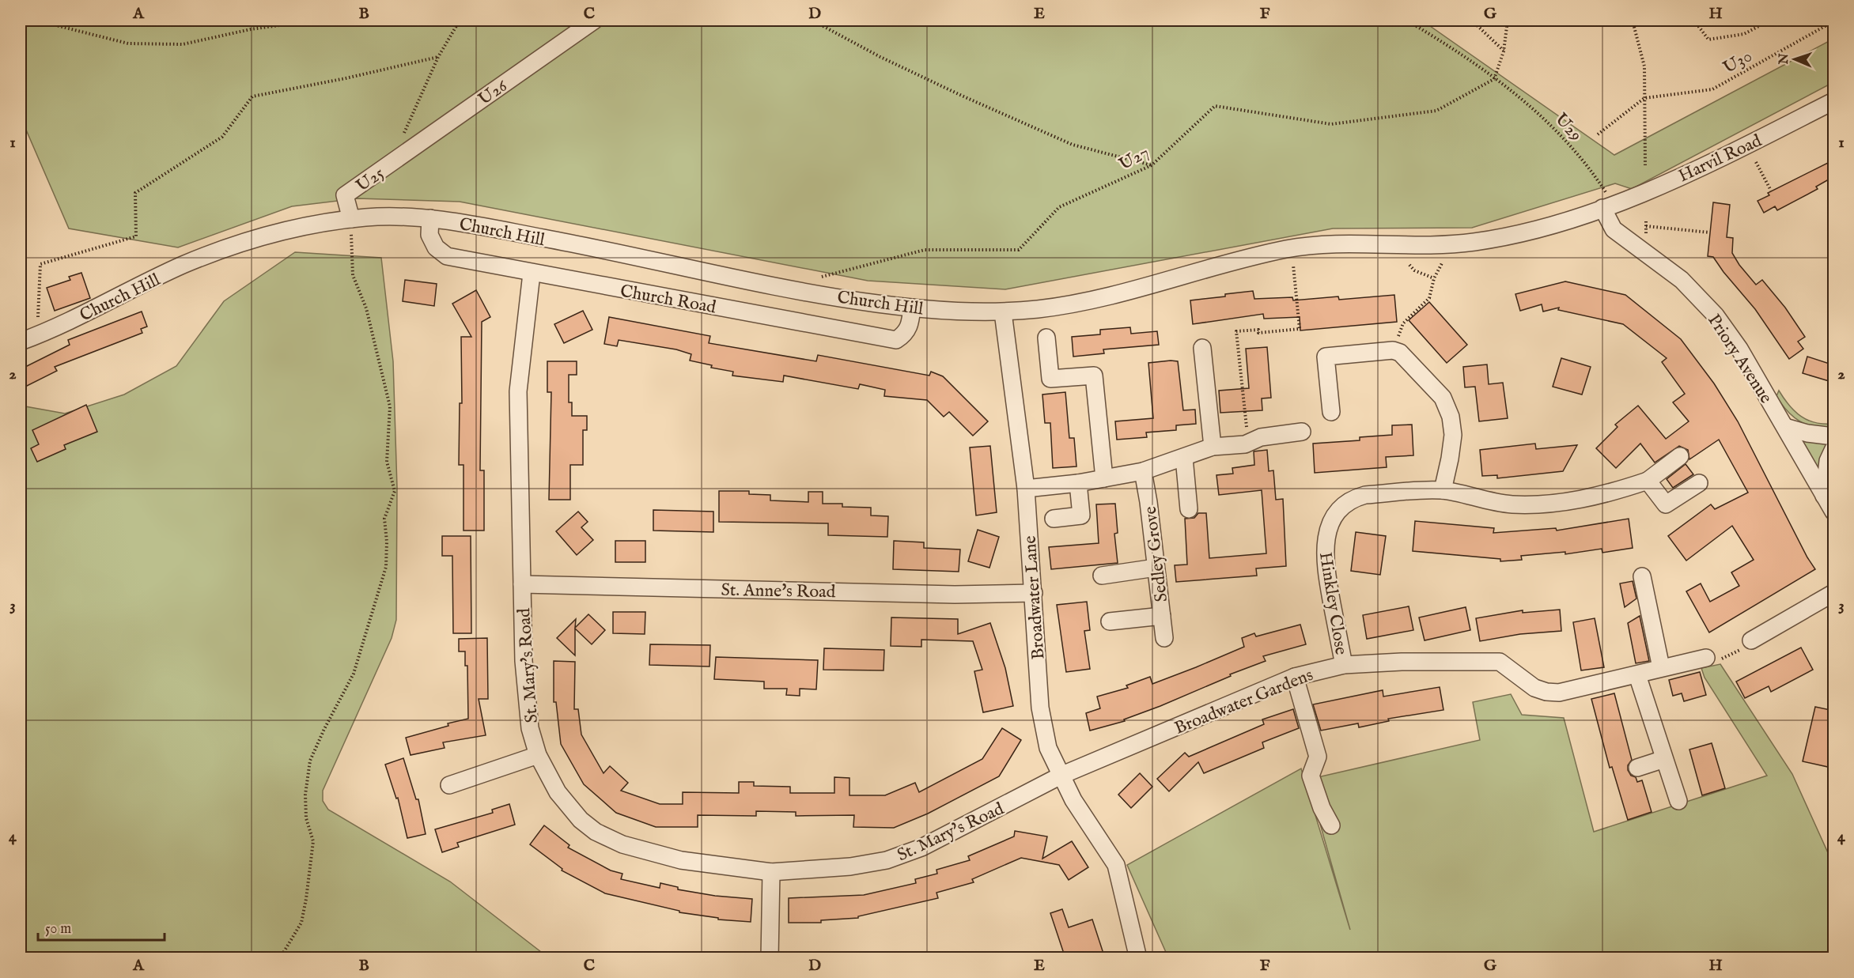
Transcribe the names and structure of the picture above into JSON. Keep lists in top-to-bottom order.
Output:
{
  "streets": {
    "street": [
      "U26",
      "Harvil Road",
      "U25",
      "Church Hill",
      "Church Road",
      "Priory Avenue",
      "Sedley Grove",
      "St. Anne's Road",
      "Broadwater Lane",
      "Hinkley Close",
      "St. Mary's Road",
      "Broadwater Gardens"
    ],
    "path": ["U30", "U29", "U27"]
  },
  "crossings": [
    ["U26", "U25"],
    ["U29", "U27"],
    ["U29", "Harvil Road"],
    ["U29", "Priory Avenue"],
    ["Harvil Road", "Church Hill"],
    ["Harvil Road", "Priory Avenue"],
    ["U25", "Church Hill"],
    ["Church Hill", "Church Road"],
    ["Church Hill", "Broadwater Lane"],
    ["Church Road", "St. Mary's Road"],
    ["St. Anne's Road", "Broadwater Lane"],
    ["St. Anne's Road", "St. Mary's Road"],
    ["Broadwater Lane", "St. Mary's Road"],
    ["Broadwater Lane", "Broadwater Gardens"],
    ["Hinkley Close", "Broadwater Gardens"],
    ["St. Mary's Road", "Broadwater Gardens"]
  ],
  "scale_bar": "50 m",
  "north": "left",
  "grid": {
    "columns": [
      "A",
      "B",
      "C",
      "D",
      "E",
      "F",
      "G",
      "H"
    ],
    "rows": [
      "1",
      "2",
      "3",
      "4"
    ]
  }
}
